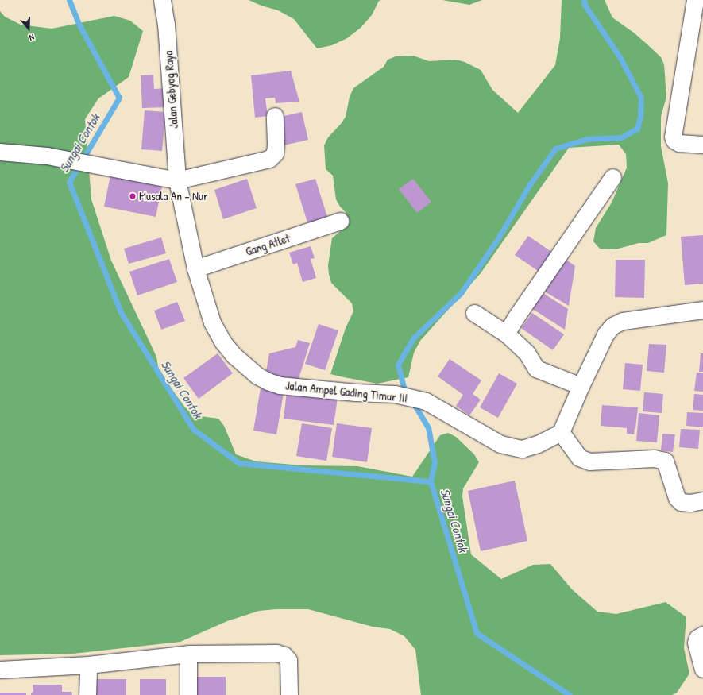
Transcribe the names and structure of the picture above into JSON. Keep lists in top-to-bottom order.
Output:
{
  "streets": {
    "street": ["Jalan Gebyog Raya", "Gang Atlet", "Jalan Ampel Gading Timur III"]
  },
  "crossings": [
    ["Jalan Gebyog Raya", "Jalan Ampel Gading Timur III"],
    ["Gang Atlet", "Jalan Ampel Gading Timur III"]
  ],
  "water": ["Sungai Contok"],
  "places": ["Musala An - Nur"],
  "north": "bottom"
}
